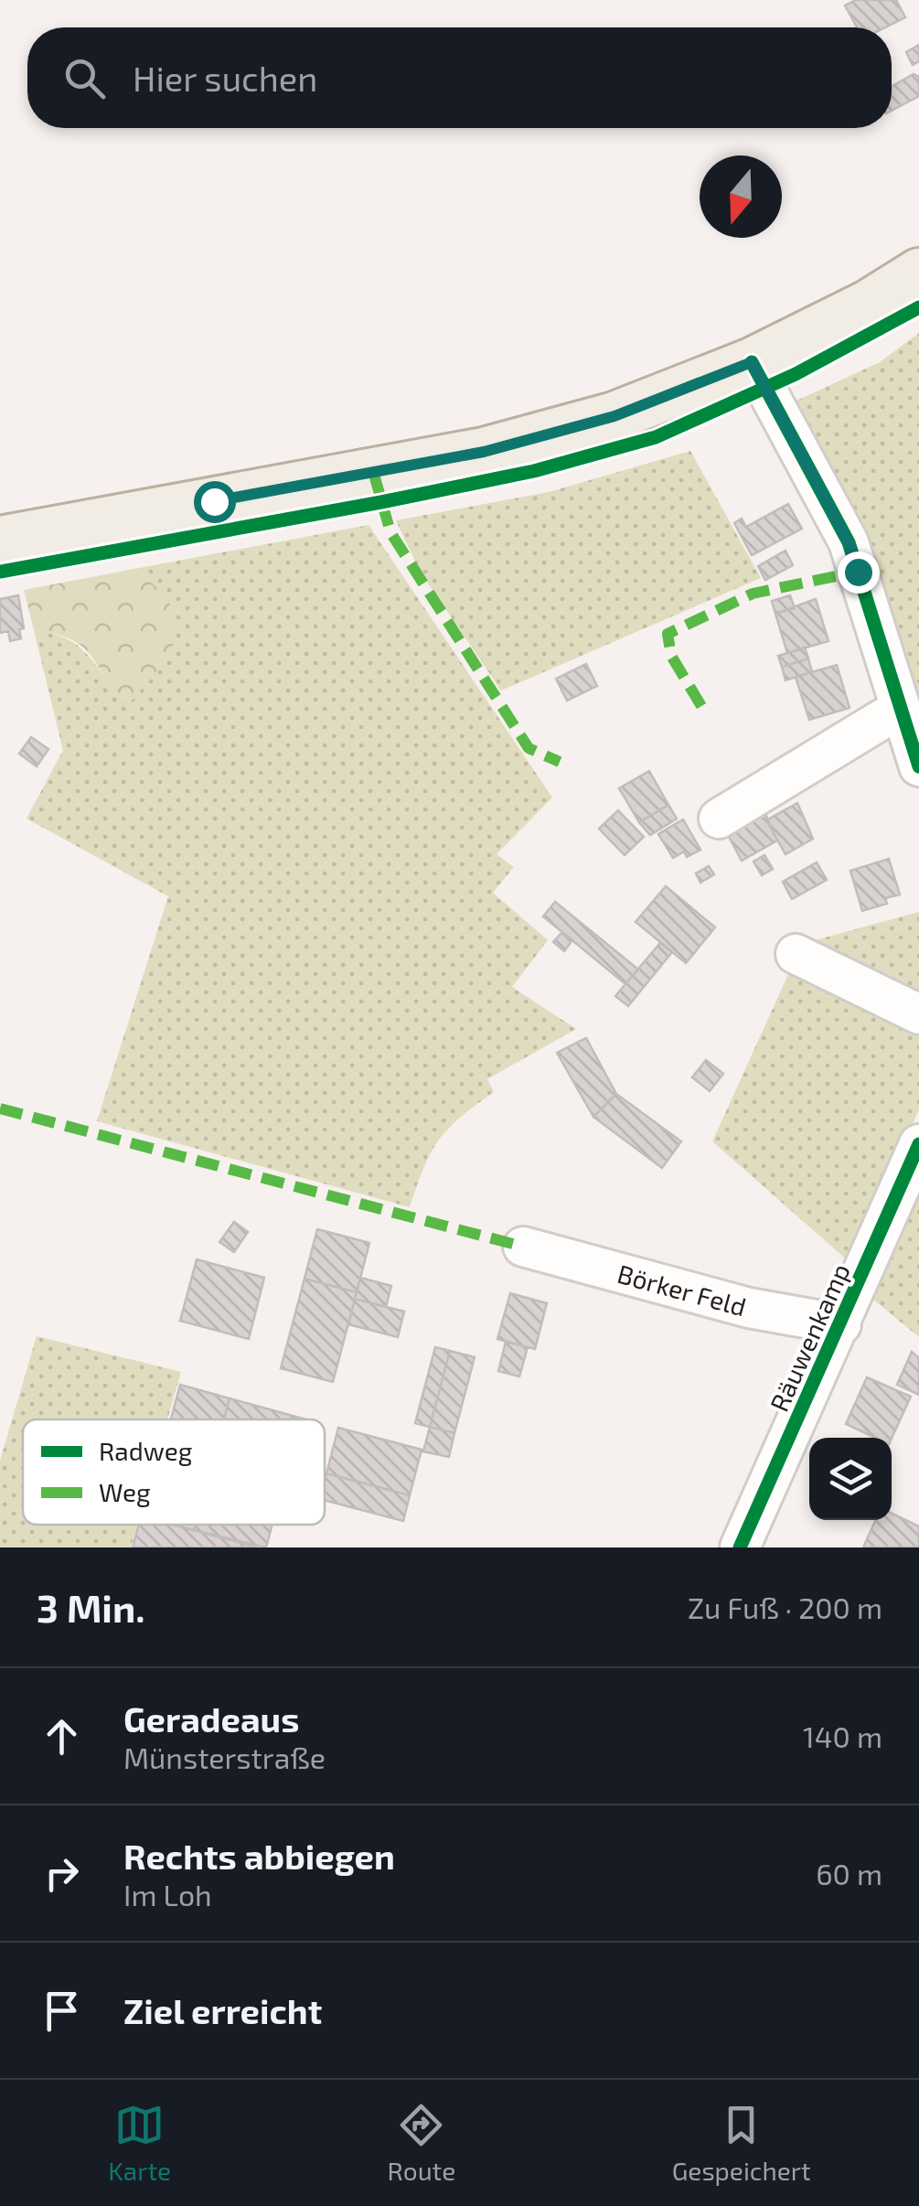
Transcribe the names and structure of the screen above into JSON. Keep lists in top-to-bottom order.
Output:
{
  "streets": {
    "street": ["Börker Feld", "Räuwenkamp"]
  },
  "crossings": [
    ["Börker Feld", "Räuwenkamp"]
  ],
  "legend": ["Radweg", "Weg"],
  "north": "bottom",
  "page": {
    "search": "Hier suchen",
    "heading": ["3 Min.", "Zu Fuß · 200 m"],
    "list": [
      ["Geradeaus", "Münsterstraße", "140 m"],
      ["Rechts abbiegen", "Im Loh", "60 m"],
      "Ziel erreicht"
    ],
    "nav": ["Karte", "Route", "Gespeichert"]
  }
}
